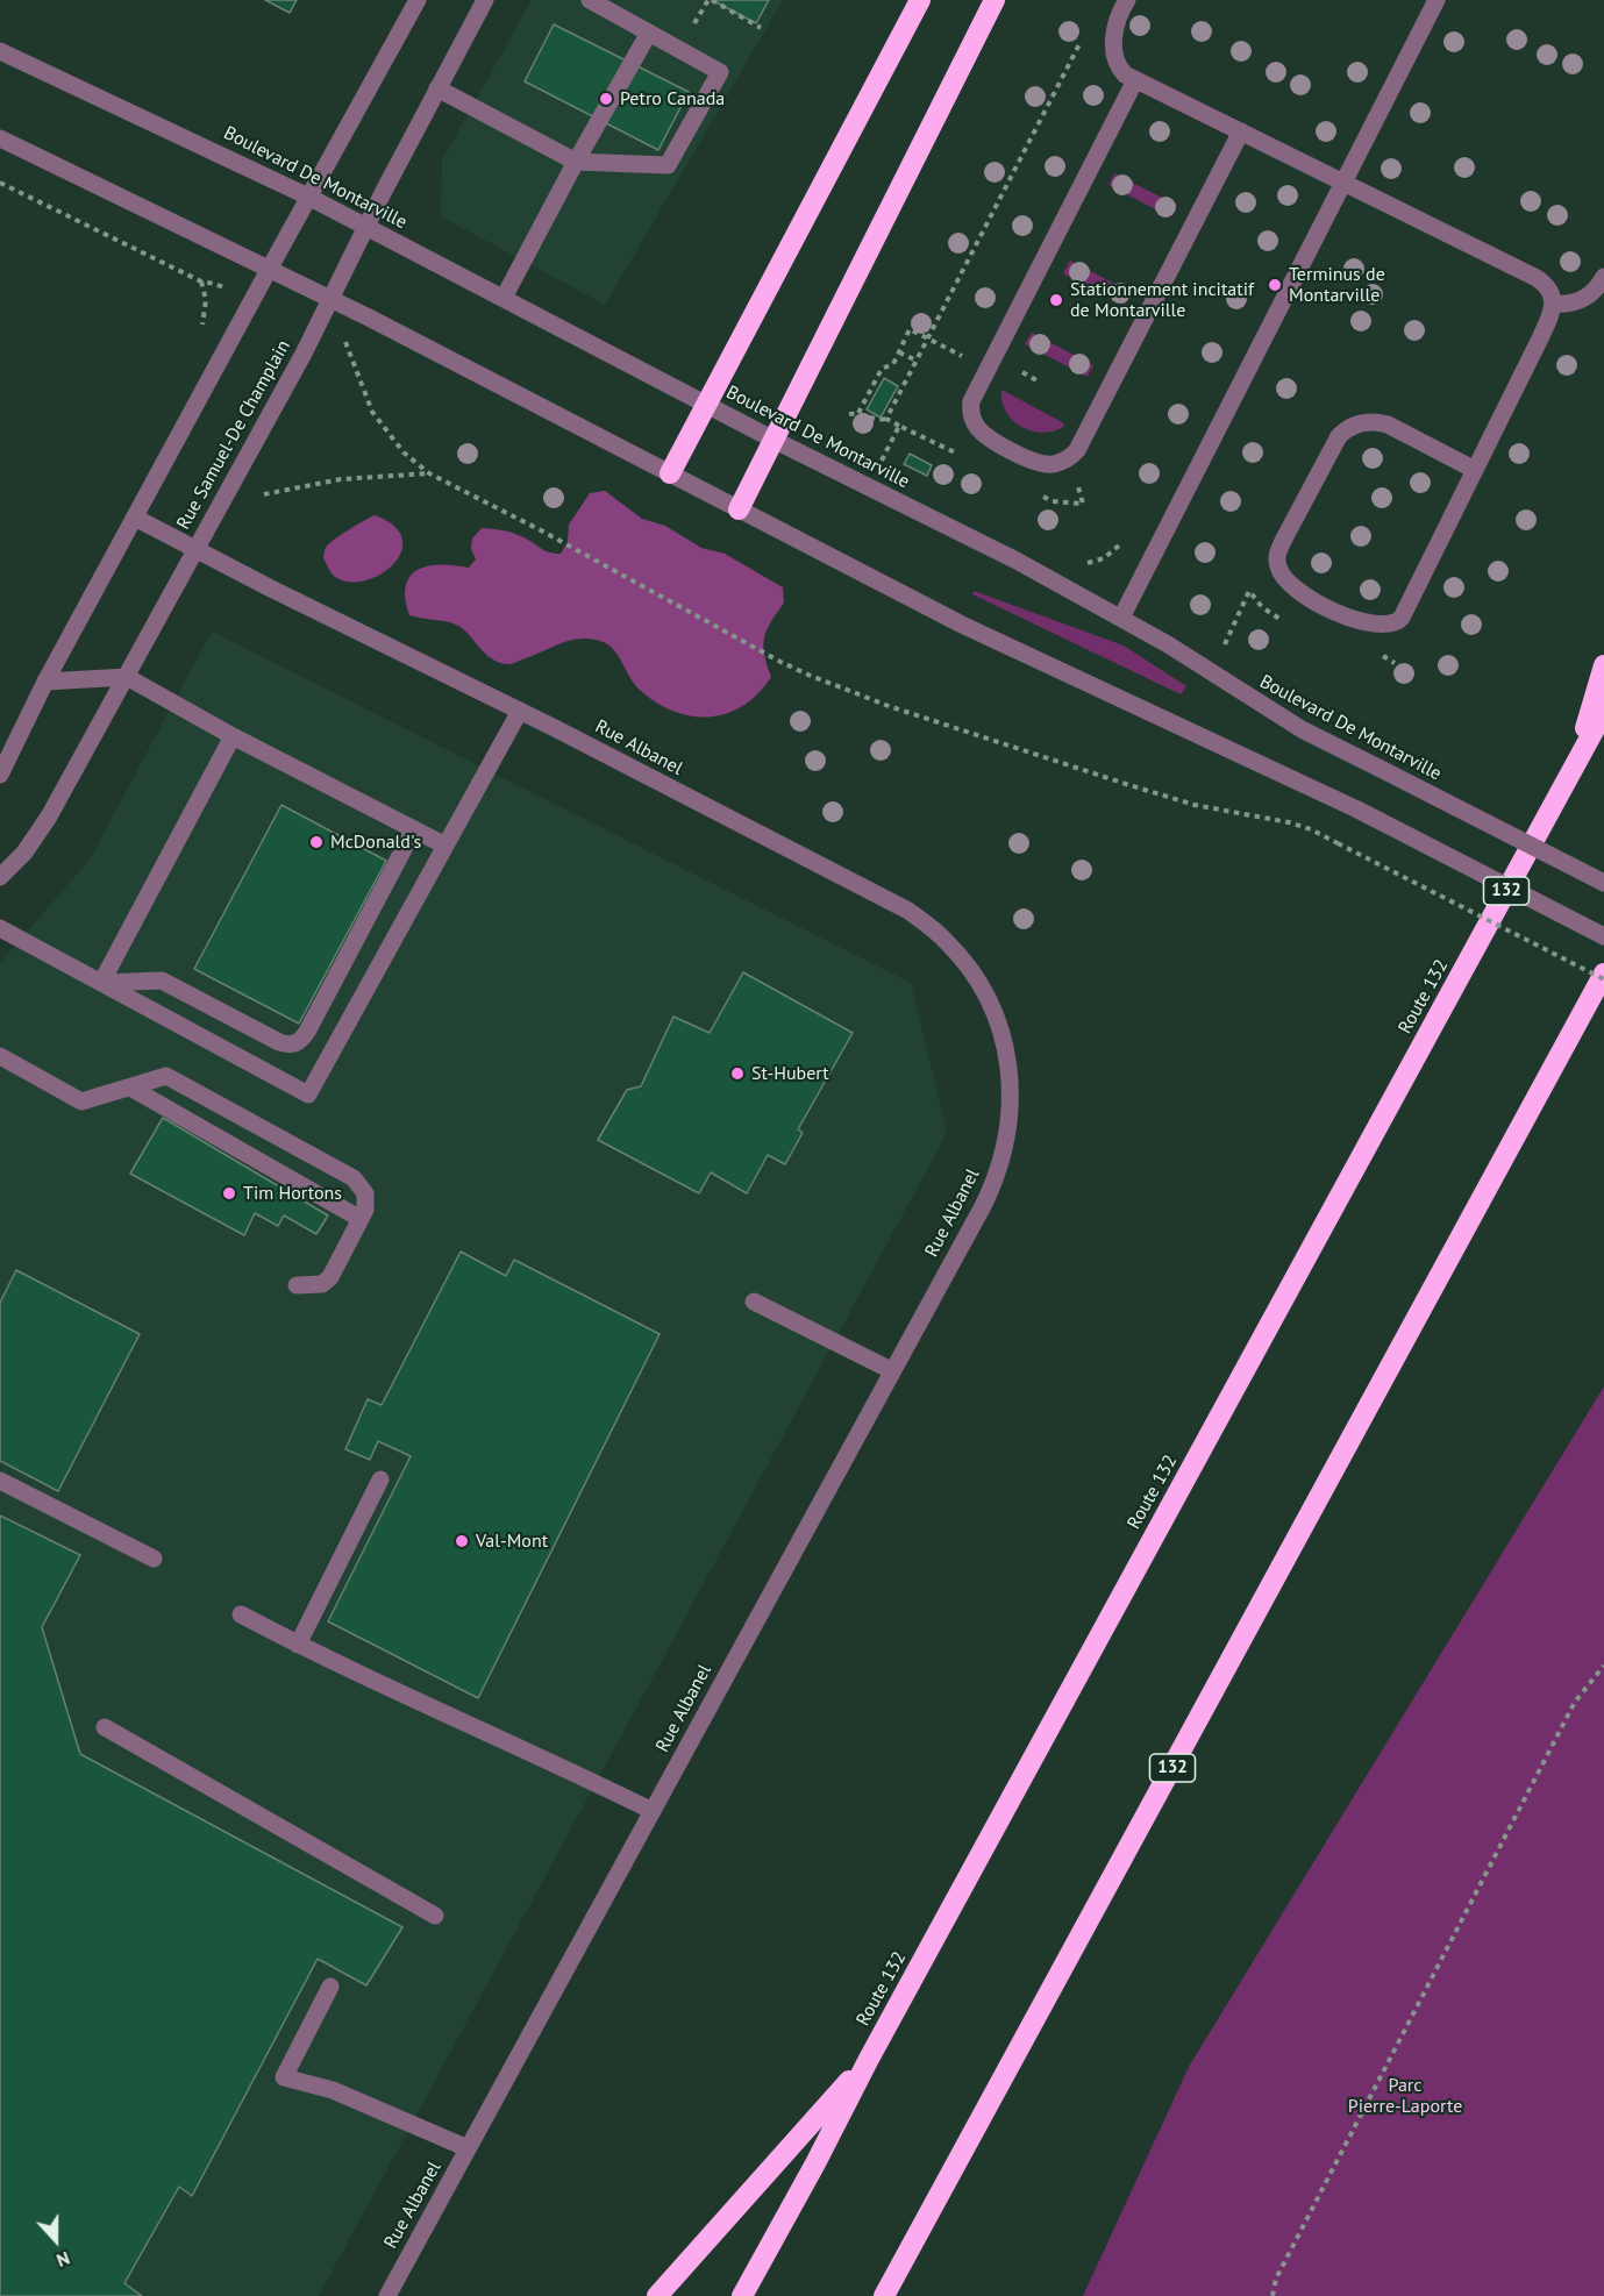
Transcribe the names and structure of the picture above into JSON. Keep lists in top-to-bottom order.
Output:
{
  "streets": {
    "highway": ["132", "Route 132"],
    "street": ["Boulevard De Montarville", "Rue Samuel-De Champlain", "Rue Albanel"]
  },
  "crossings": [
    ["Boulevard De Montarville", "Rue Samuel-De Champlain"],
    ["Rue Samuel-De Champlain", "Rue Albanel"]
  ],
  "parks": ["Parc Pierre-Laporte"],
  "places": [
    "Petro Canada",
    "Terminus de Montarville",
    "Stationnement incitatif de Montarville",
    "McDonald's",
    "St-Hubert",
    "Tim Hortons",
    "Val-Mont"
  ],
  "north": "bottom"
}
